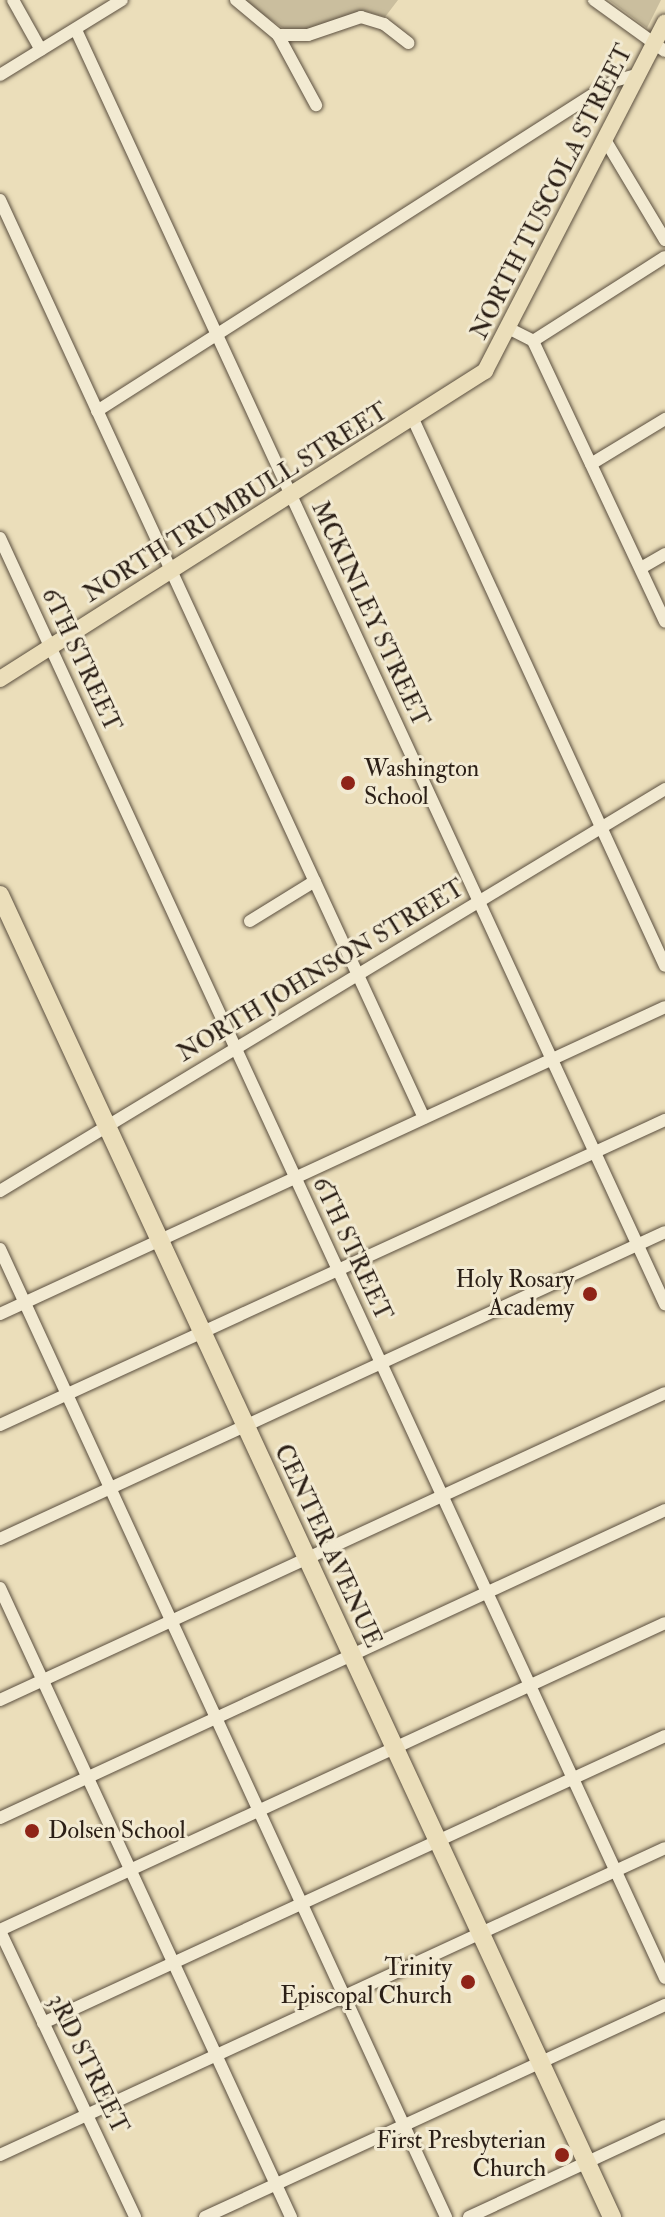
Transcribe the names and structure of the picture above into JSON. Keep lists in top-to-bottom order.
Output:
{
  "streets": {
    "highway": ["CENTER AVENUE"],
    "main road": ["NORTH TUSCOLA STREET", "NORTH TRUMBULL STREET"],
    "street": [
      "MCKINLEY STREET",
      "6TH STREET",
      "NORTH JOHNSON STREET",
      "3RD STREET"
    ]
  },
  "crossings": [
    ["NORTH TUSCOLA STREET", "NORTH TRUMBULL STREET"],
    ["NORTH TRUMBULL STREET", "MCKINLEY STREET"],
    ["NORTH TRUMBULL STREET", "6TH STREET"],
    ["MCKINLEY STREET", "NORTH JOHNSON STREET"],
    ["6TH STREET", "NORTH JOHNSON STREET"],
    ["NORTH JOHNSON STREET", "CENTER AVENUE"]
  ],
  "places": [
    "Washington School",
    "Holy Rosary Academy",
    "Dolsen School",
    "Trinity Episcopal Church",
    "First Presbyterian Church"
  ]
}
